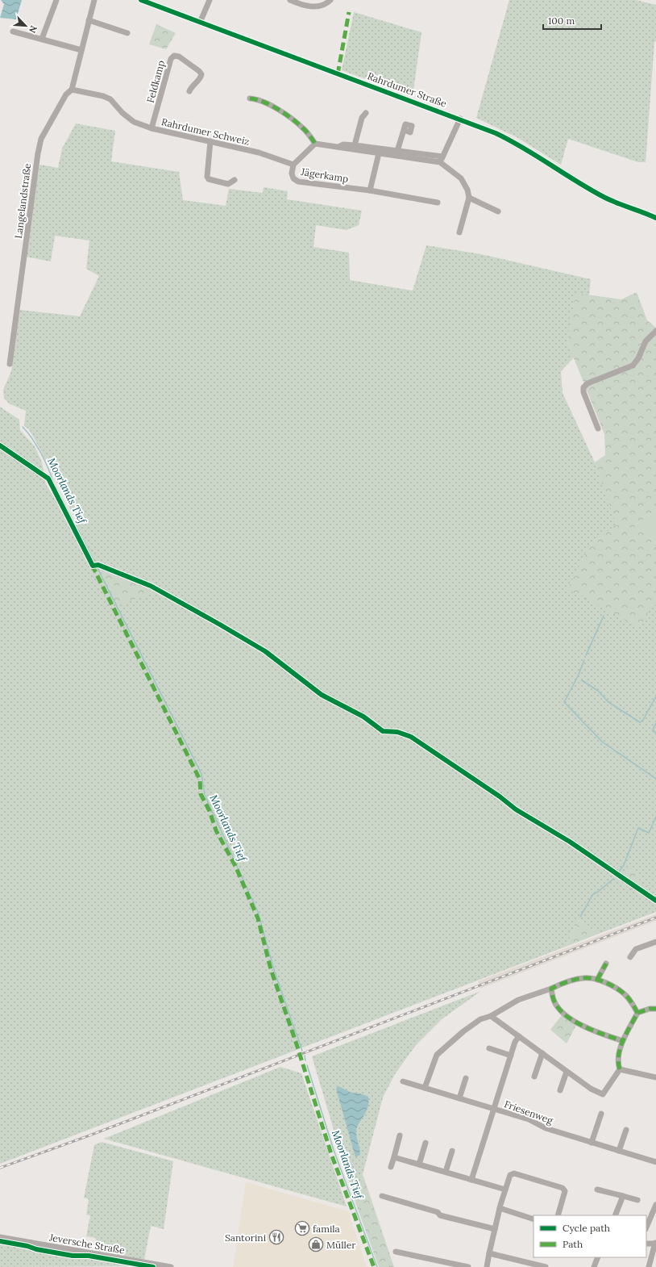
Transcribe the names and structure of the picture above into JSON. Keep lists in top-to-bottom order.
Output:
{
  "streets": {
    "street": [
      "Feldkamp",
      "Rahrdumer Straße",
      "Rahrdumer Schweiz",
      "Jägerkamp",
      "Langelandstraße",
      "Friesenweg",
      "Jeversche Straße"
    ]
  },
  "crossings": [
    ["Feldkamp", "Rahrdumer Schweiz"],
    ["Rahrdumer Schweiz", "Jägerkamp"],
    ["Rahrdumer Schweiz", "Langelandstraße"]
  ],
  "water": ["Moorlands Tief"],
  "places": {
    "supermarket": ["famila"],
    "restaurant": ["Santorini"],
    "shop": ["Müller"]
  },
  "legend": ["Cycle path", "Path"],
  "scale_bar": "100 m",
  "north": "bottom right"
}
